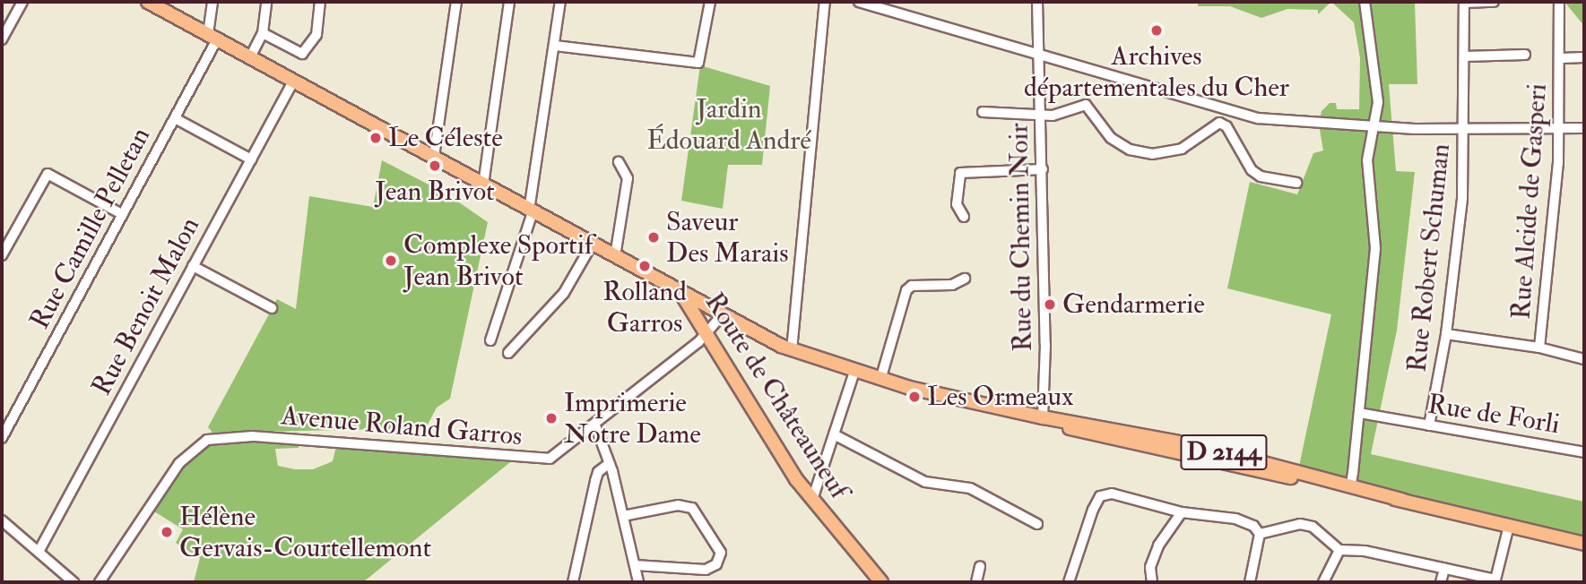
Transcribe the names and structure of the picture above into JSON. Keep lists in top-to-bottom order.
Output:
{
  "streets": {
    "main road": ["Route de Châteauneuf", "D 2144"],
    "street": [
      "Rue Alcide de Gasperi",
      "Rue Camille Pelletan",
      "Rue du Chemin Noir",
      "Rue Robert Schuman",
      "Rue Benoit Malon",
      "Rue de Forli",
      "Avenue Roland Garros"
    ]
  },
  "crossings": [
    ["Rue du Chemin Noir", "D 2144"],
    ["Rue Robert Schuman", "Rue de Forli"],
    ["Route de Châteauneuf", "Avenue Roland Garros"],
    ["Route de Châteauneuf", "D 2144"],
    ["Avenue Roland Garros", "D 2144"]
  ],
  "parks": ["Jardin Édouard André"],
  "places": [
    "Archives départementales du Cher",
    "Le Céleste",
    "Jean Brivot",
    "Saveur Des Marais",
    "Complexe Sportif Jean Brivot",
    "Rolland Garros",
    "Gendarmerie",
    "Les Ormeaux",
    "Imprimerie Notre Dame",
    "Hélène Gervais-Courtellemont"
  ]
}
